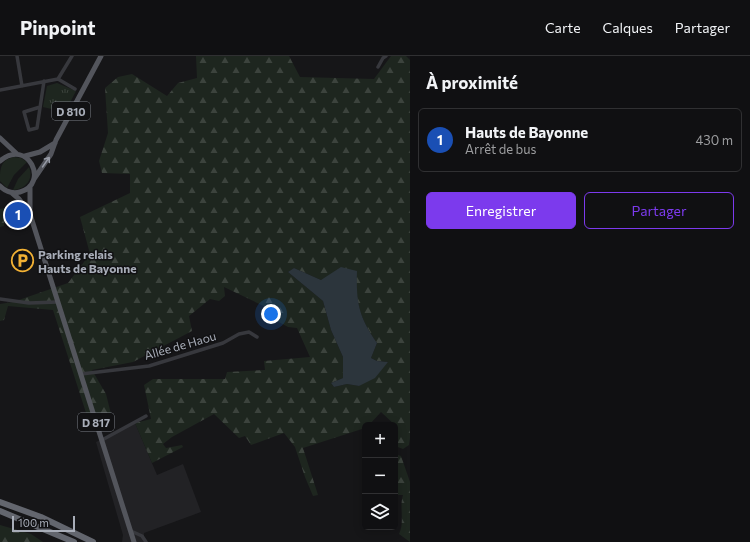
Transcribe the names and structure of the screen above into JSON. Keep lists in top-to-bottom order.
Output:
{
  "streets": {
    "main road": ["D 810", "D 817"],
    "street": ["Allée de Haou"]
  },
  "crossings": [
    ["Allée de Haou", "D 817"]
  ],
  "places": {
    "parking": ["Parking relais Hauts de Bayonne"]
  },
  "scale_bar": "100 m",
  "page": {
    "header": "Pinpoint",
    "nav": ["Carte", "Calques", "Partager"],
    "heading": "À proximité",
    "list": [
      {
        "mark": "1",
        "name": "Hauts de Bayonne",
        "note": "Arrêt de bus",
        "value": "430 m"
      }
    ],
    "buttons": ["Enregistrer", "Partager"],
    "pins": "1",
    "map_buttons": ["+", "−"],
    "scale": "100 m"
  }
}
